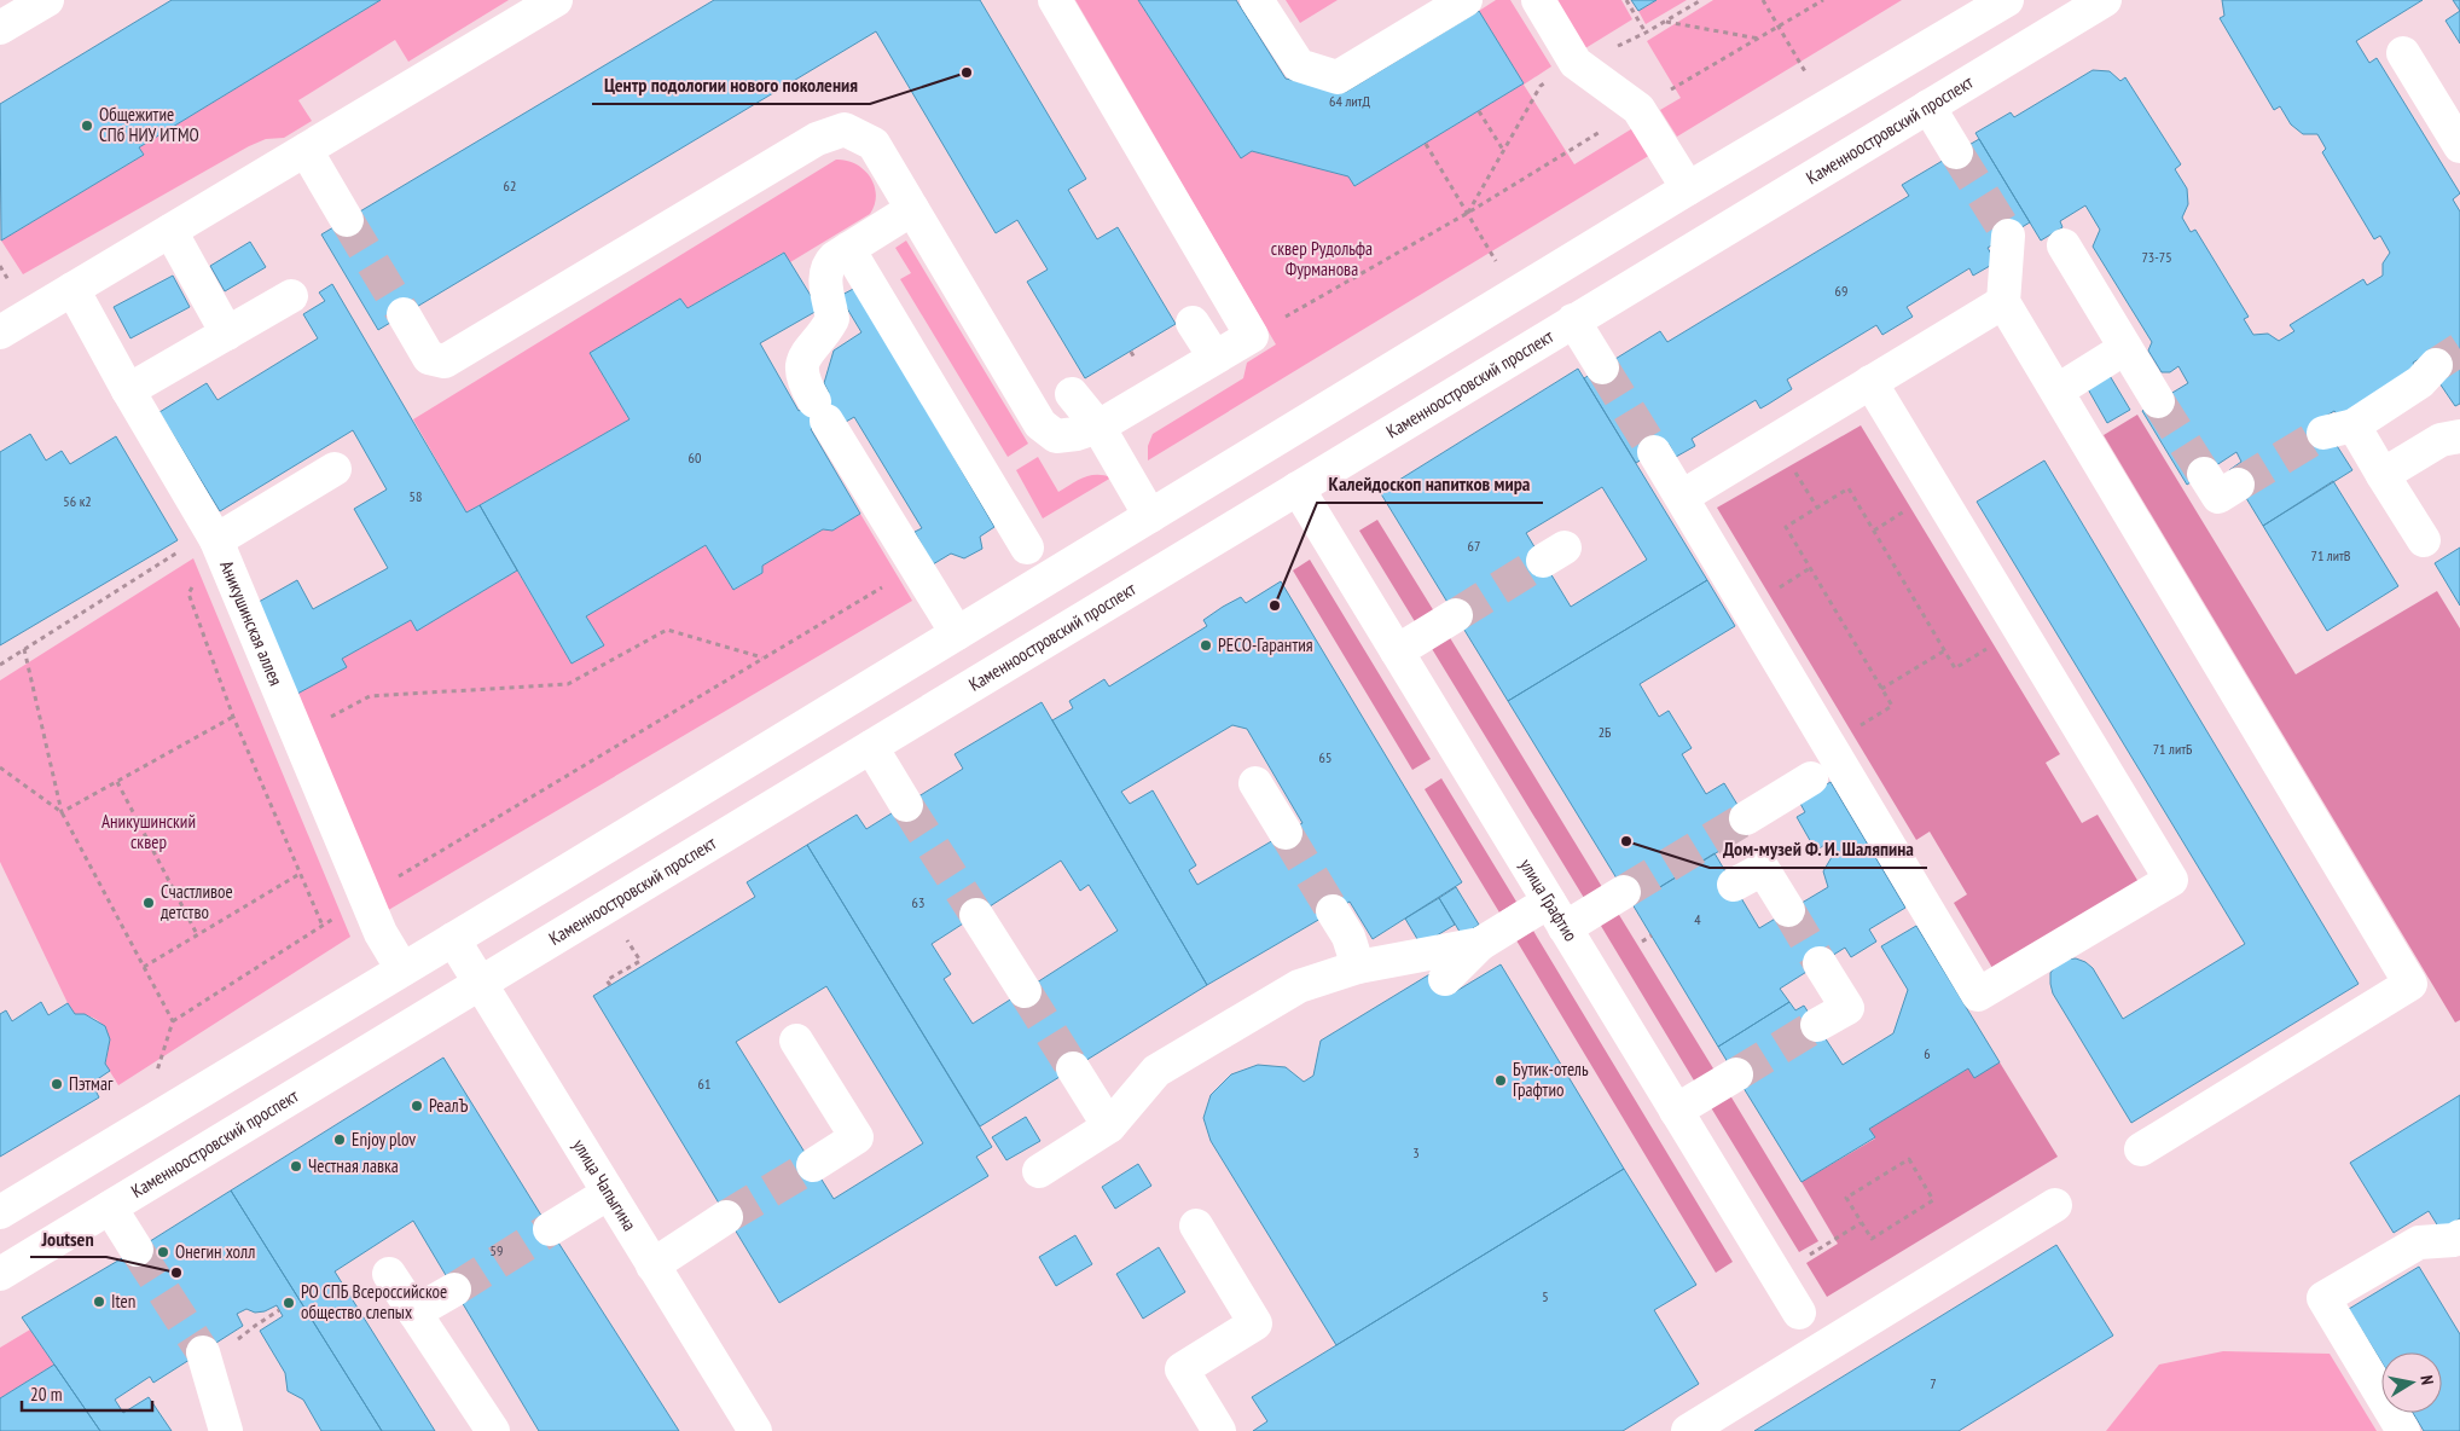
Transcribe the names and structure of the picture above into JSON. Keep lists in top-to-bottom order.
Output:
{
  "streets": {
    "main road": [
      "Каменноостровский проспект",
      "Аникушинская аллея",
      "улица Графтио",
      "улица Чапыгина"
    ]
  },
  "crossings": [
    ["Каменноостровский проспект", "улица Графтио"],
    ["Каменноостровский проспект", "улица Чапыгина"]
  ],
  "parks": ["сквер Рудольфа Фурманова", "Аникушинский сквер"],
  "places": [
    "Центр подологии нового поколения",
    "Общежитие СПб НИУ ИТМО",
    "Калейдоскоп напитков мира",
    "РЕСО-Гарантия",
    "Дом-музей Ф. И. Шаляпина",
    "Счастливое детство",
    "Бутик-отель Графтио",
    "Пэтмаг",
    "РеалЪ",
    "Enjoy plov",
    "Честная лавка",
    "Онегин холл",
    "Joutsen",
    "Iten",
    "РО СПБ Всероссийское общество слепых"
  ],
  "house_numbers": [
    "64 литД",
    "62",
    "73-75",
    "69",
    "60",
    "58",
    "56 к2",
    "67",
    "71 литВ",
    "2Б",
    "71 литБ",
    "65",
    "63",
    "4",
    "6",
    "61",
    "3",
    "59",
    "5",
    "7"
  ],
  "scale_bar": "20 m",
  "north": "right"
}
